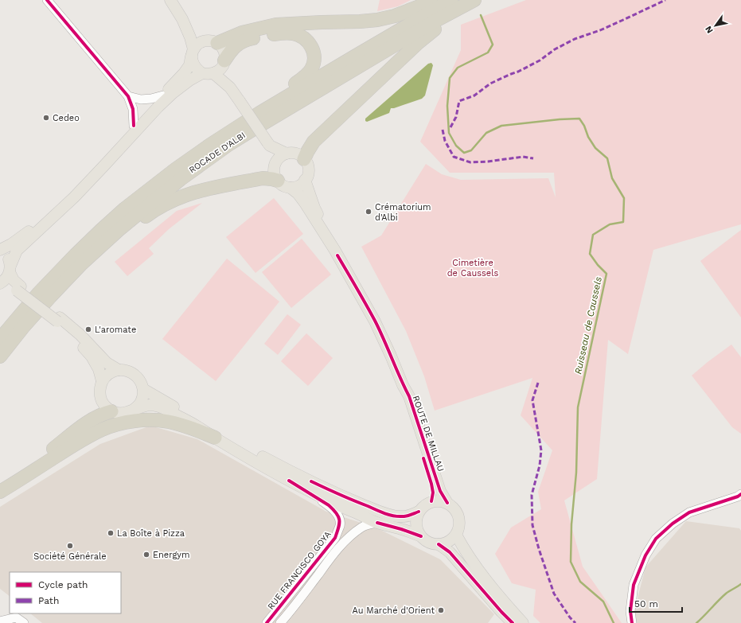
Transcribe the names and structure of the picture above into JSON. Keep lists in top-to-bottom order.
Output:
{
  "streets": {
    "highway": ["ROCADE D'ALBI"],
    "main road": ["ROUTE DE MILLAU"],
    "street": ["RUE FRANCISCO GOYA"]
  },
  "water": ["Ruisseau de Caussels"],
  "parks": ["Cimetière de Caussels"],
  "places": [
    "Cedeo",
    "Crématorium d'Albi",
    "L'aromate",
    "La Boîte à Pizza",
    "Société Générale",
    "Energym",
    "Au Marché d'Orient"
  ],
  "legend": ["Cycle path", "Path"],
  "scale_bar": "50 m",
  "north": "bottom left"
}
